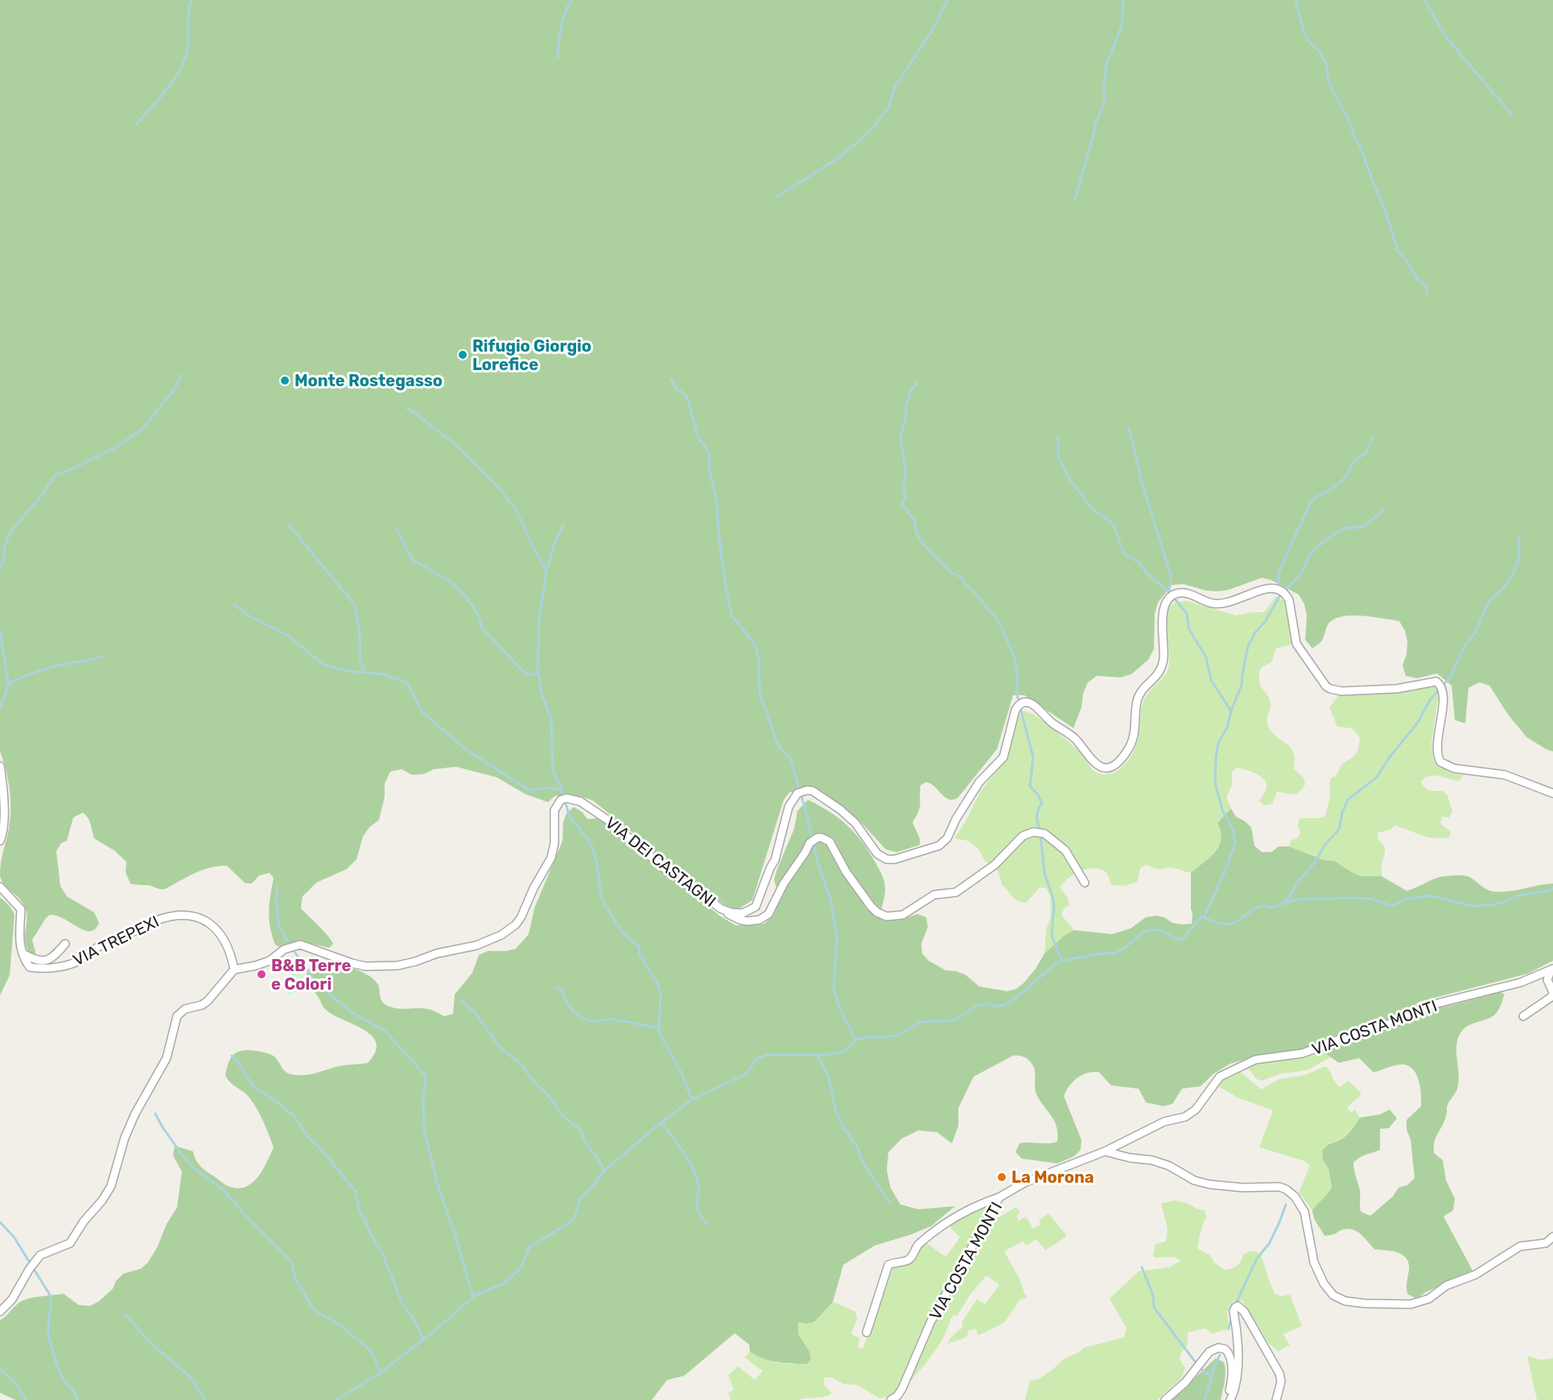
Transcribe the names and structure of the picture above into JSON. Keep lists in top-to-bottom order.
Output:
{
  "streets": {
    "street": ["VIA DEI CASTAGNI", "VIA TREPEXI", "VIA COSTA MONTI"]
  },
  "crossings": [
    ["VIA DEI CASTAGNI", "VIA TREPEXI"]
  ],
  "places": [
    "Rifugio Giorgio Lorefice",
    "Monte Rostegasso",
    "B&B Terre e Colori",
    "La Morona"
  ]
}
